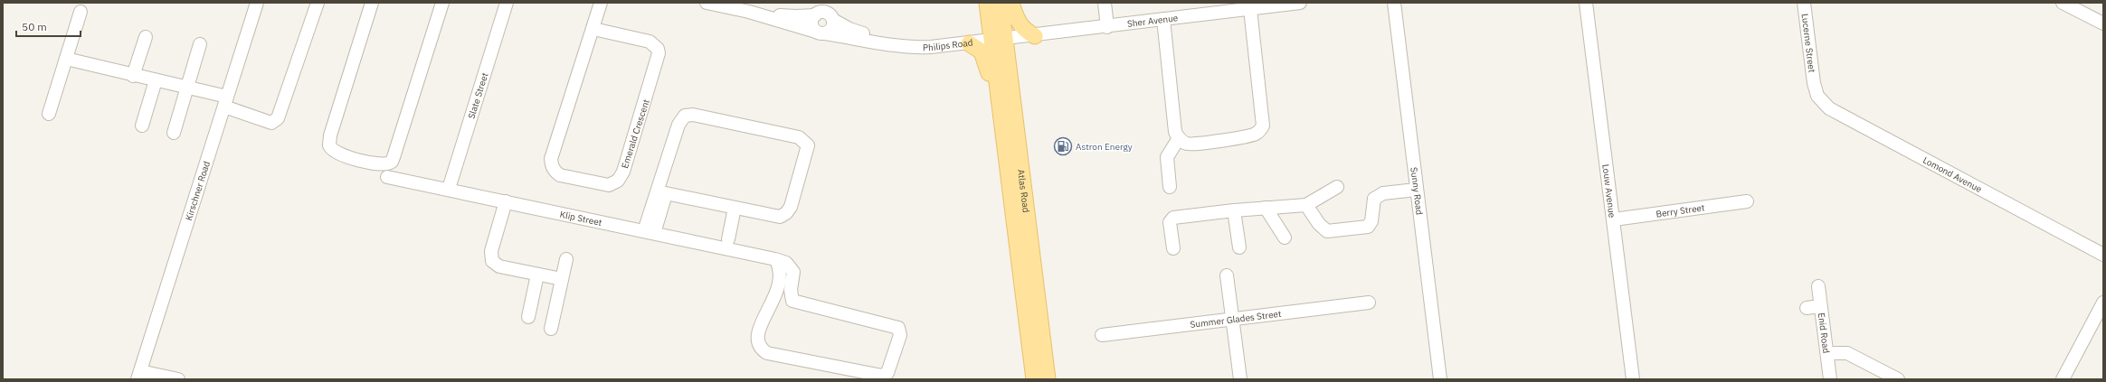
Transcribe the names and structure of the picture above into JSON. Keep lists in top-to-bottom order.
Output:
{
  "streets": {
    "main road": ["Atlas Road"],
    "street": [
      "Sher Avenue",
      "Lucerne Street",
      "Philips Road",
      "Slate Street",
      "Emerald Crescent",
      "Lomond Avenue",
      "Kirschner Road",
      "Louw Avenue",
      "Sunny Road",
      "Berry Street",
      "Klip Street",
      "Summer Glades Street",
      "Enid Road"
    ]
  },
  "crossings": [
    ["Sher Avenue", "Philips Road"],
    ["Sher Avenue", "Atlas Road"],
    ["Lucerne Street", "Lomond Avenue"],
    ["Philips Road", "Atlas Road"],
    ["Slate Street", "Klip Street"],
    ["Louw Avenue", "Berry Street"]
  ],
  "places": {
    "fuel station": ["Astron Energy"]
  },
  "scale_bar": "50 m"
}
